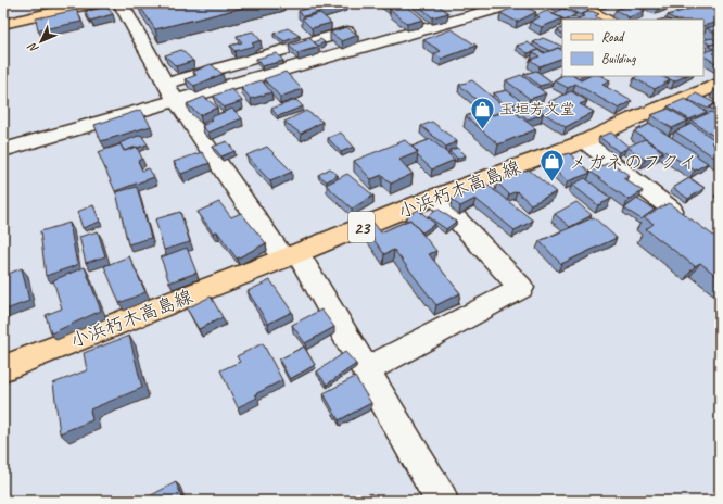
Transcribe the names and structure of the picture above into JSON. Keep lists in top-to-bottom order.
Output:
{
  "streets": {
    "main road": ["小浜朽木高島線", "23"]
  },
  "places": {
    "shop": ["玉垣芳文堂", "メガネのフクイ"]
  },
  "legend": ["Road", "Building"],
  "north": "bottom left"
}
